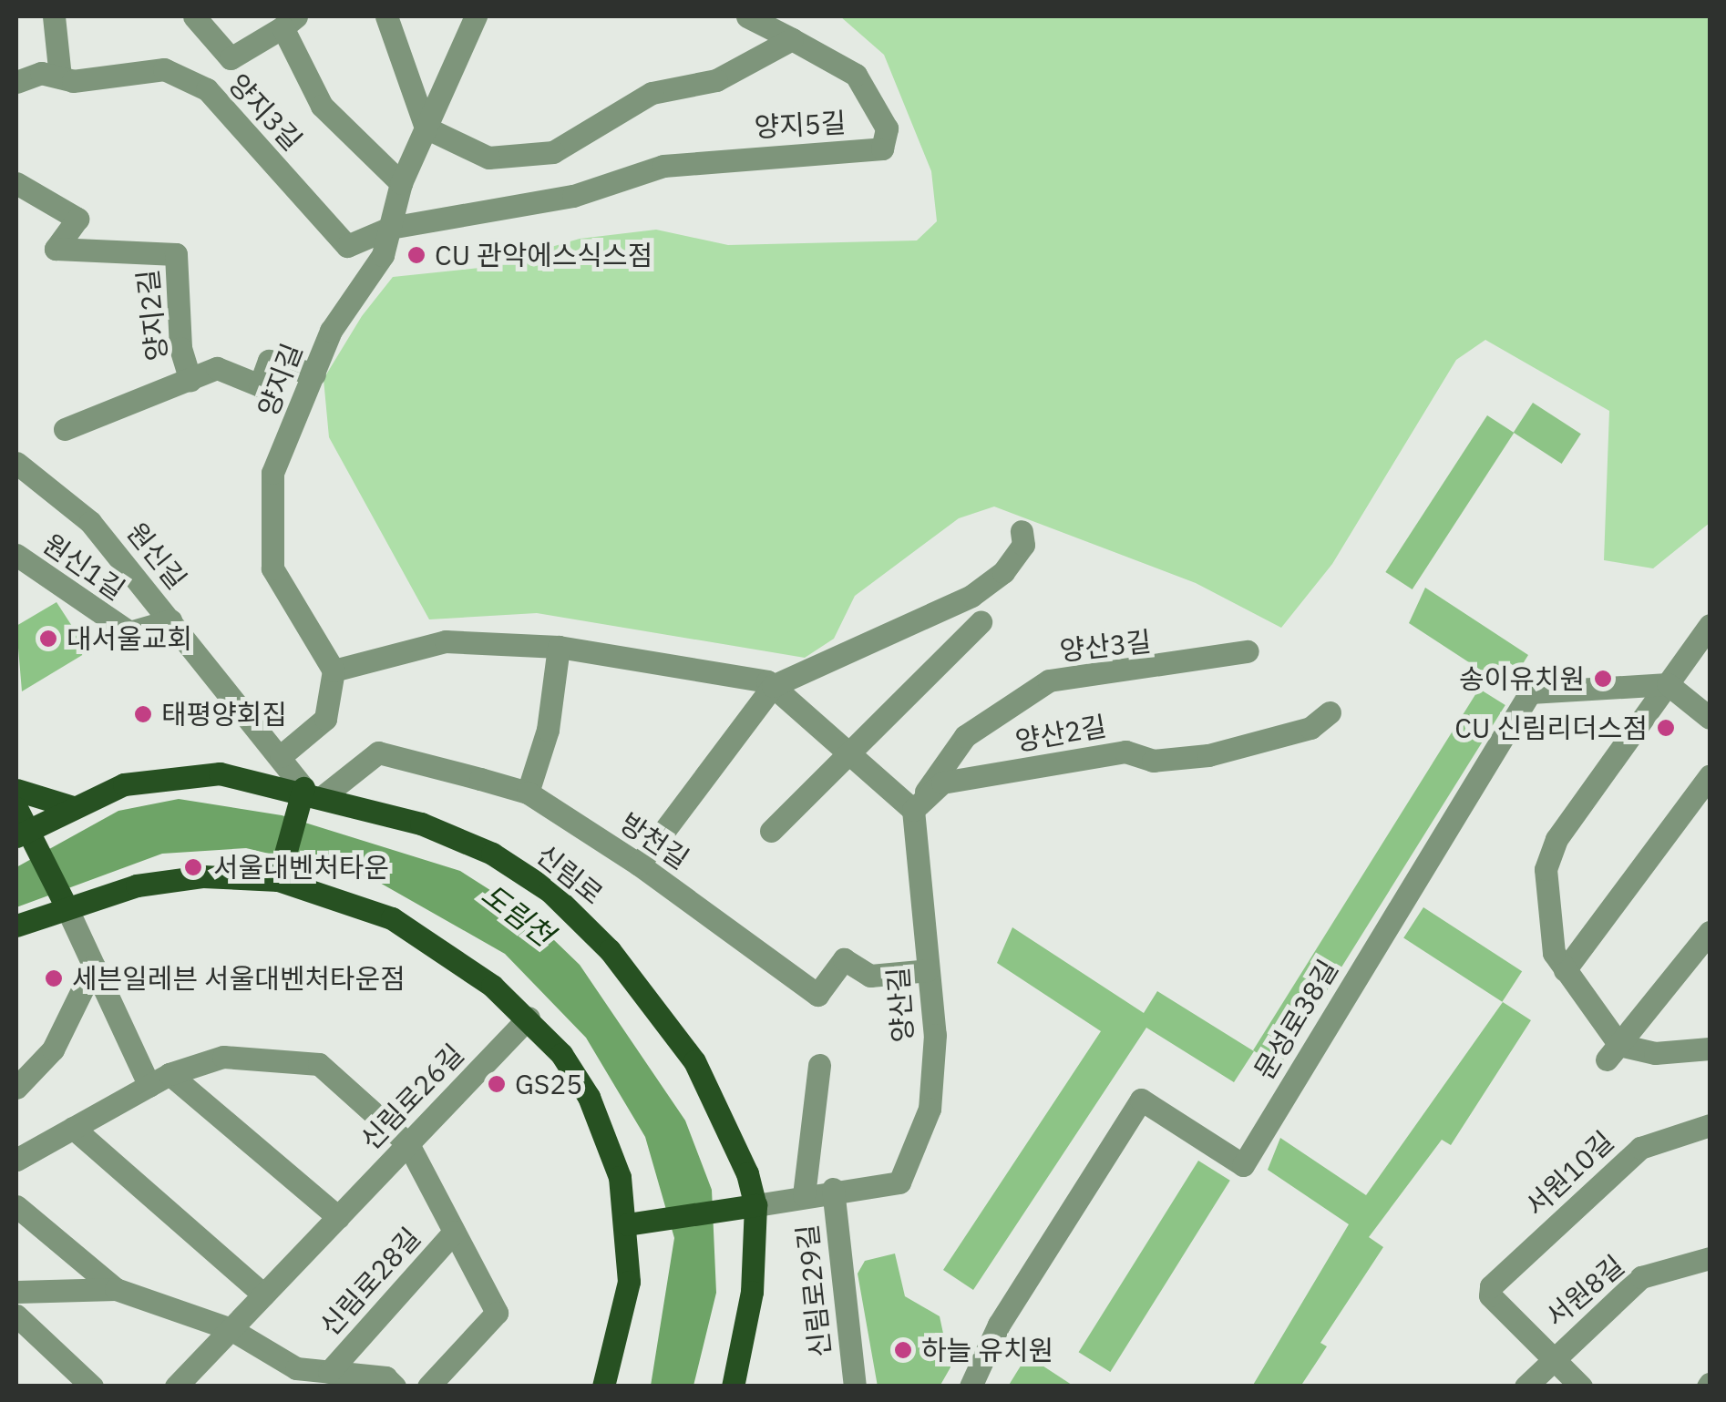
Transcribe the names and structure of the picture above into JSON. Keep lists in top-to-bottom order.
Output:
{
  "streets": {
    "main road": ["신림로"],
    "street": [
      "양지3길",
      "양지5길",
      "양지2길",
      "양지길",
      "원신길",
      "원신1길",
      "양산3길",
      "양산2길",
      "방천길",
      "양산길",
      "문성로38길",
      "신림로26길",
      "서원10길",
      "신림로28길",
      "신림로29길",
      "서원8길"
    ]
  },
  "crossings": [
    ["양지3길", "양지5길"],
    ["양지3길", "양지길"],
    ["양지5길", "양지길"],
    ["원신길", "원신1길"],
    ["원신길", "방천길"],
    ["원신길", "신림로"],
    ["양산3길", "양산2길"],
    ["양산3길", "양산길"],
    ["양산2길", "양산길"],
    ["방천길", "신림로"],
    ["방천길", "양산길"],
    ["신림로", "양산길"],
    ["양산길", "신림로29길"],
    ["신림로26길", "신림로28길"],
    ["서원10길", "서원8길"]
  ],
  "water": ["도림천"],
  "places": [
    "CU 관악에스식스점",
    "대서울교회",
    "송이유치원",
    "태평양회집",
    "CU 신림리더스점",
    "서울대벤처타운",
    "세븐일레븐 서울대벤처타운점",
    "GS25",
    "하늘 유치원"
  ]
}
